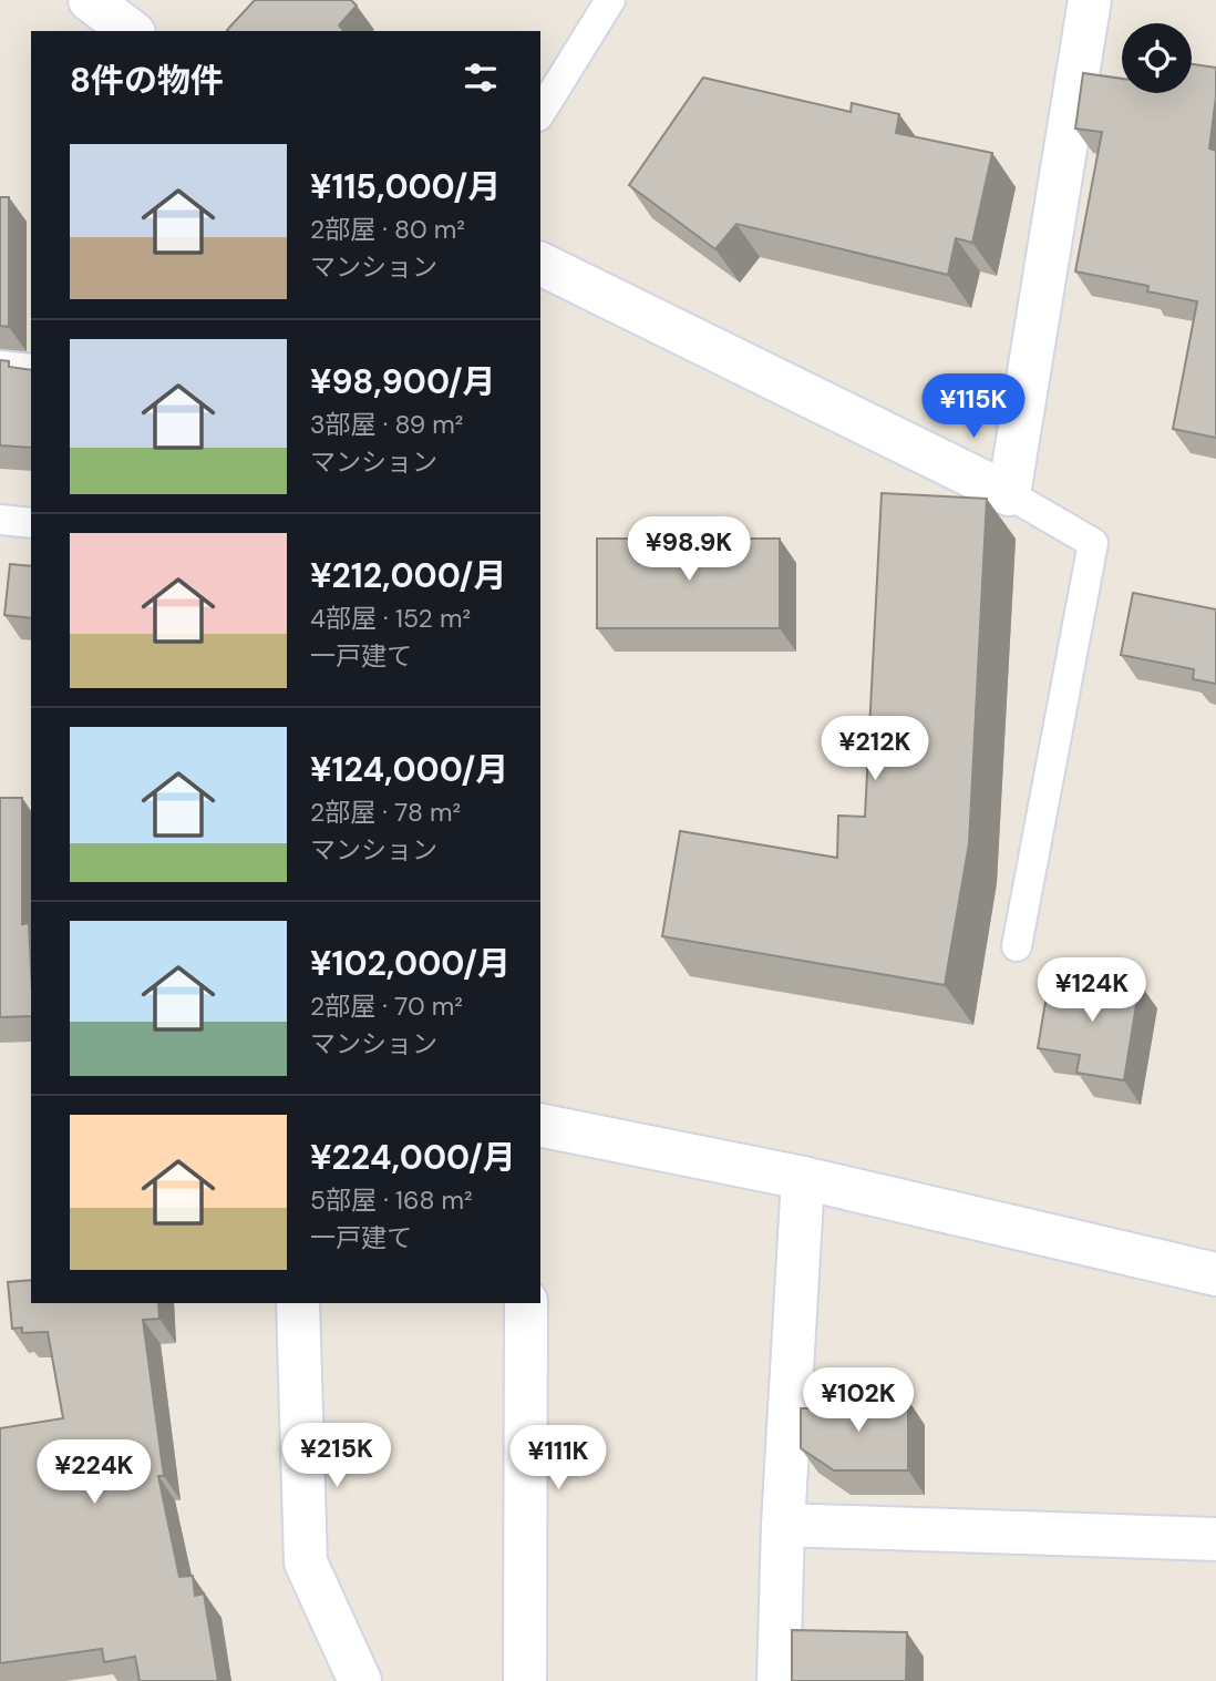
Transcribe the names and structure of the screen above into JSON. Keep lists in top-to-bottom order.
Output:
{
  "page": {
    "heading": "8件の物件",
    "list": [
      {
        "name": "¥115,000/月",
        "note": "2部屋 · 80 m² · マンション"
      },
      {
        "name": "¥98,900/月",
        "note": "3部屋 · 89 m² · マンション"
      },
      {
        "name": "¥212,000/月",
        "note": "4部屋 · 152 m² · 一戸建て"
      },
      {
        "name": "¥124,000/月",
        "note": "2部屋 · 78 m² · マンション"
      },
      {
        "name": "¥102,000/月",
        "note": "2部屋 · 70 m² · マンション"
      },
      {
        "name": "¥224,000/月",
        "note": "5部屋 · 168 m² · 一戸建て"
      }
    ],
    "price": [
      "¥115K",
      "¥98.9K",
      "¥212K",
      "¥124K",
      "¥102K",
      "¥215K",
      "¥111K",
      "¥224K"
    ]
  }
}
